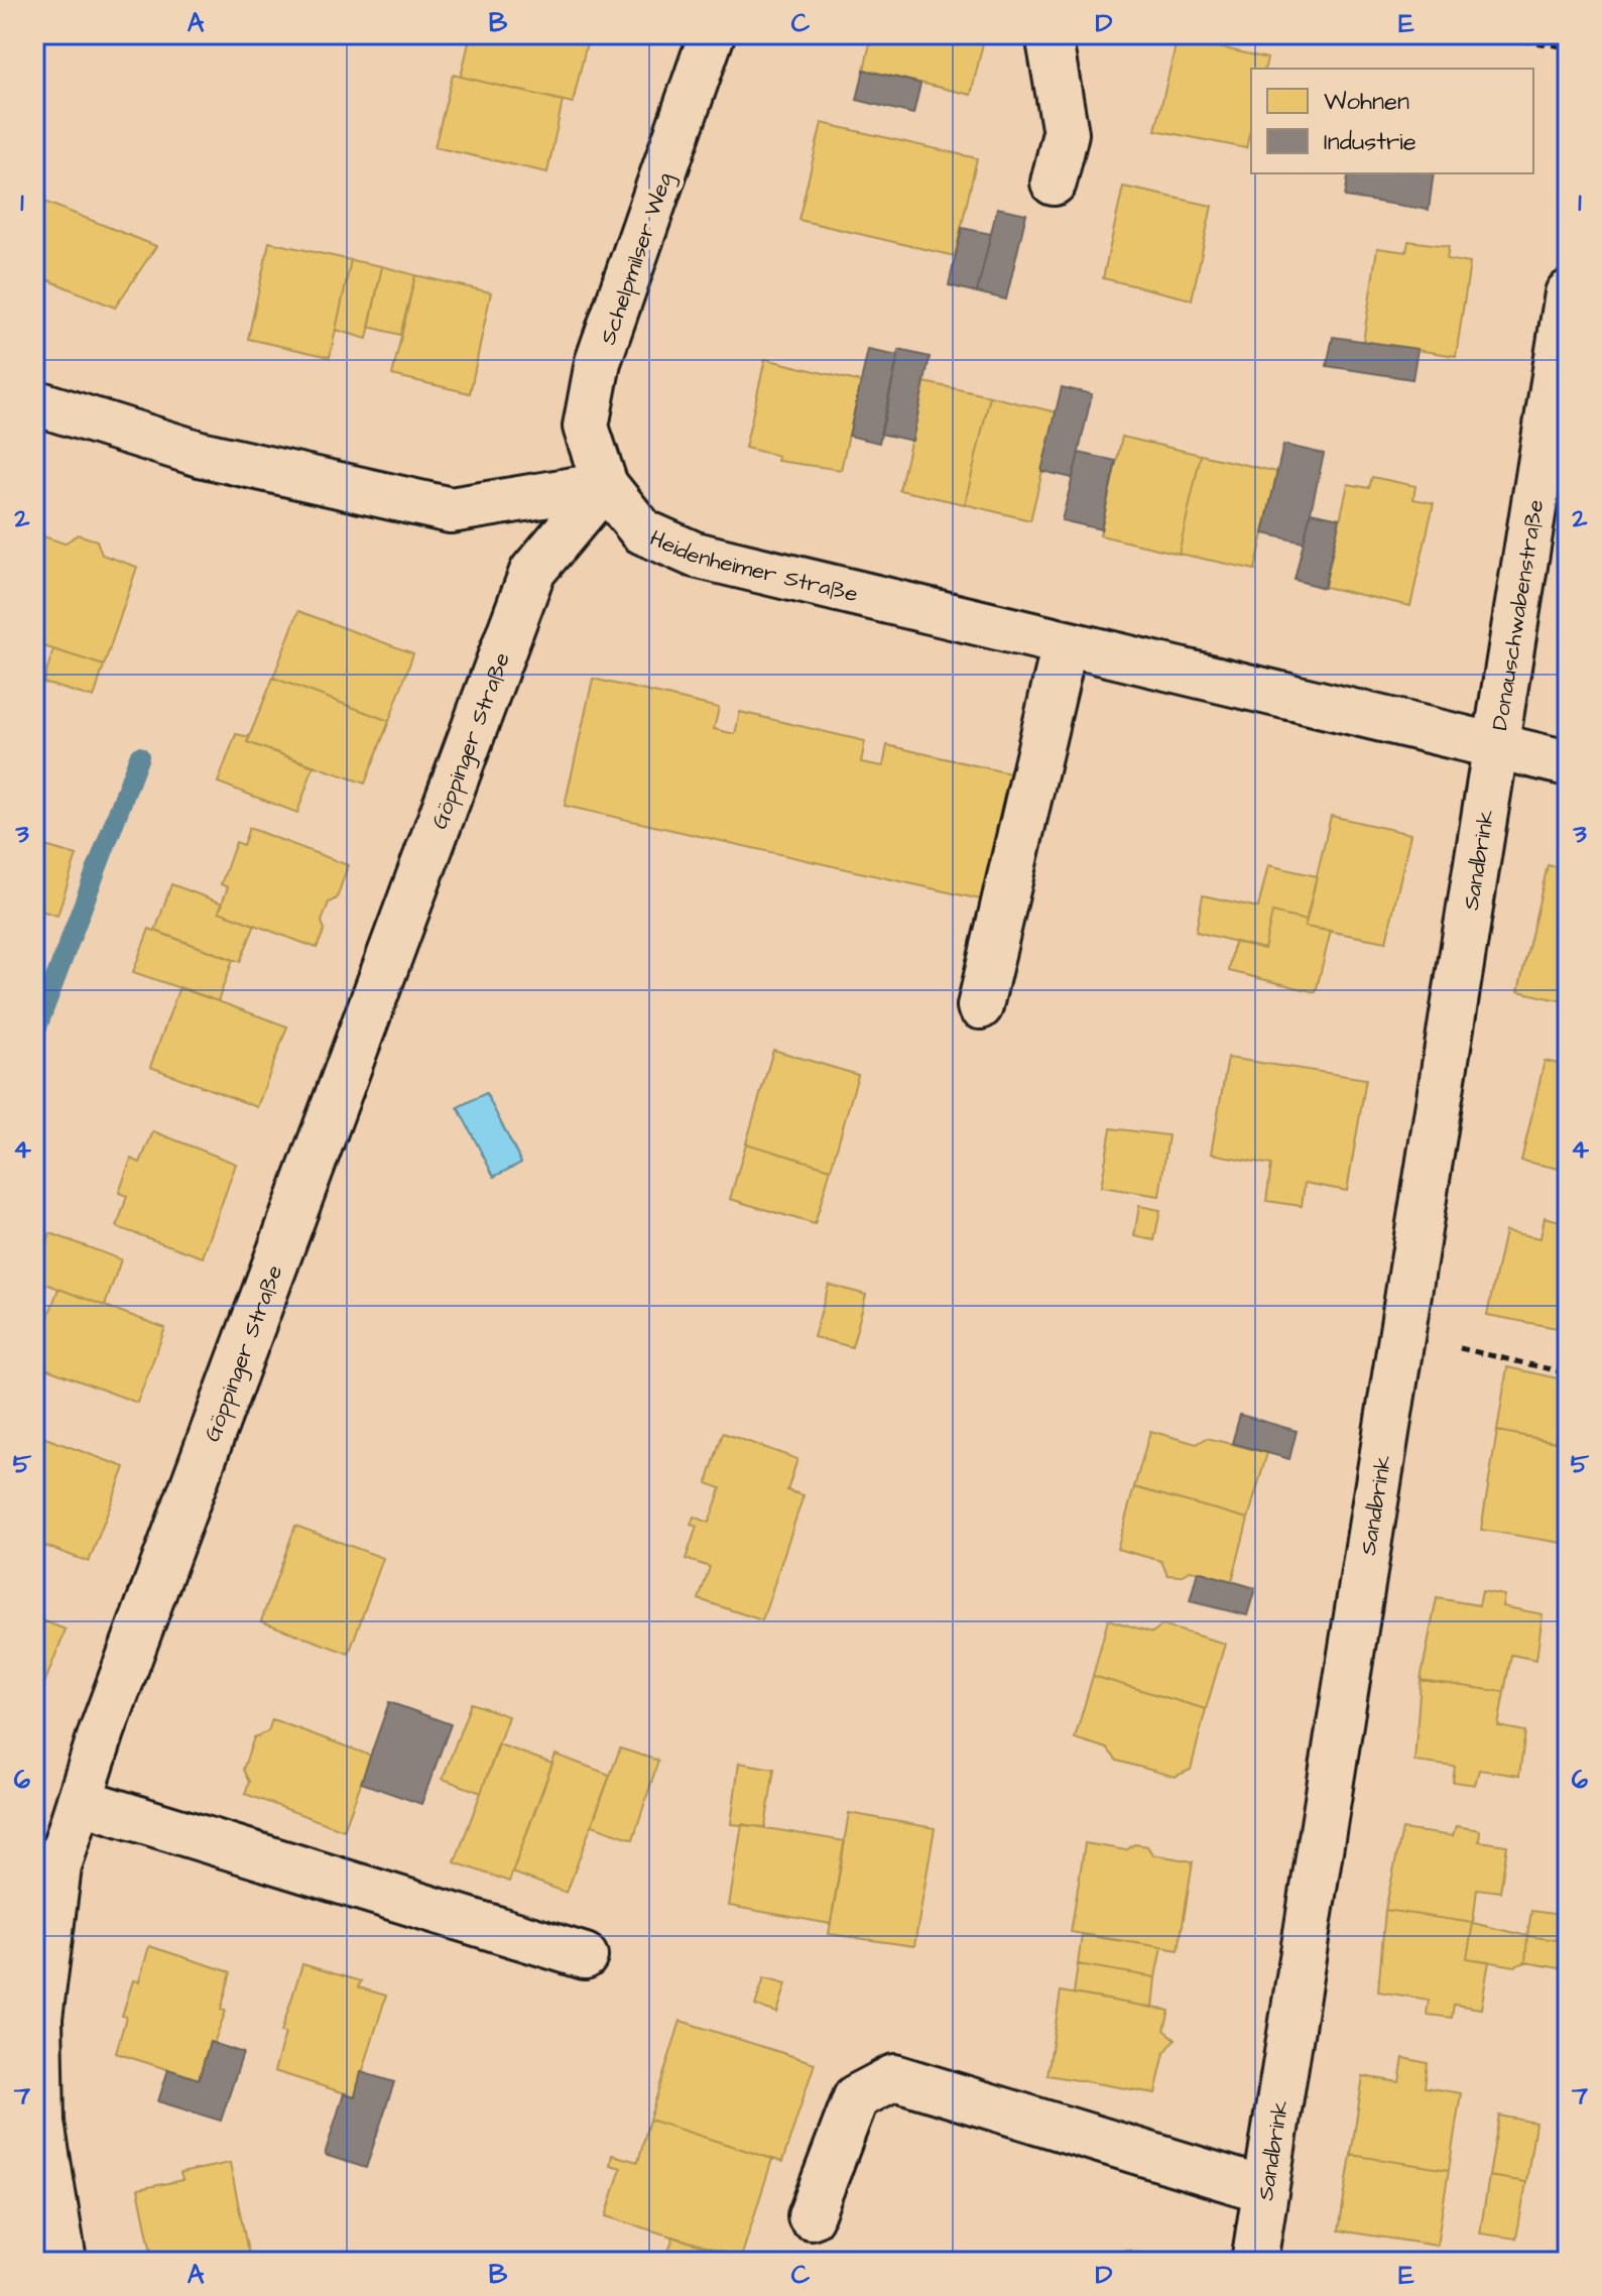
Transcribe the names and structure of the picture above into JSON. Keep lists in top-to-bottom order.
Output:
{
  "streets": {
    "street": [
      "Schelpmilser Weg",
      "Heidenheimer Straße",
      "Donauschwabenstraße",
      "Göppinger Straße",
      "Sandbrink"
    ]
  },
  "crossings": [
    ["Schelpmilser Weg", "Heidenheimer Straße"],
    ["Schelpmilser Weg", "Göppinger Straße"],
    ["Heidenheimer Straße", "Donauschwabenstraße"],
    ["Heidenheimer Straße", "Göppinger Straße"],
    ["Heidenheimer Straße", "Sandbrink"],
    ["Donauschwabenstraße", "Sandbrink"]
  ],
  "legend": ["Wohnen", "Industrie"],
  "grid": {
    "columns": [
      "A",
      "B",
      "C",
      "D",
      "E"
    ],
    "rows": [
      "1",
      "2",
      "3",
      "4",
      "5",
      "6",
      "7"
    ]
  }
}
